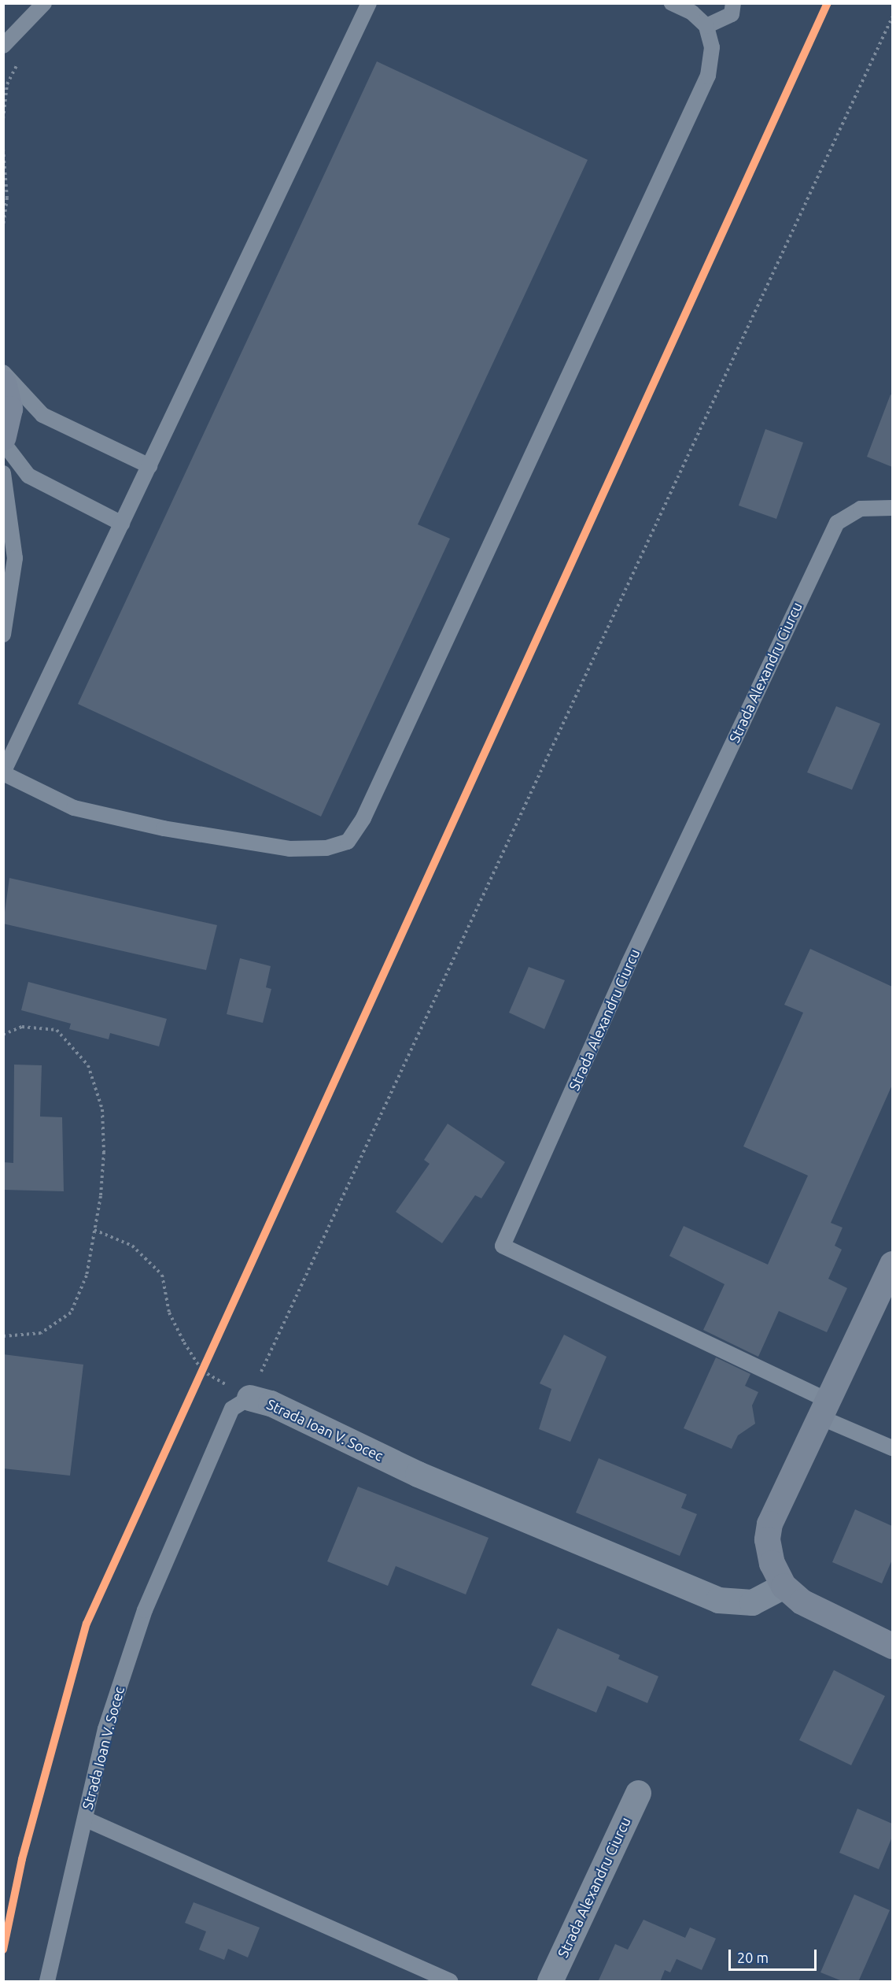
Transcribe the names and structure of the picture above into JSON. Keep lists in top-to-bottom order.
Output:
{
  "streets": {
    "street": ["Strada Alexandru Ciurcu", "Strada Ioan V. Socec"]
  },
  "scale_bar": "20 m"
}
